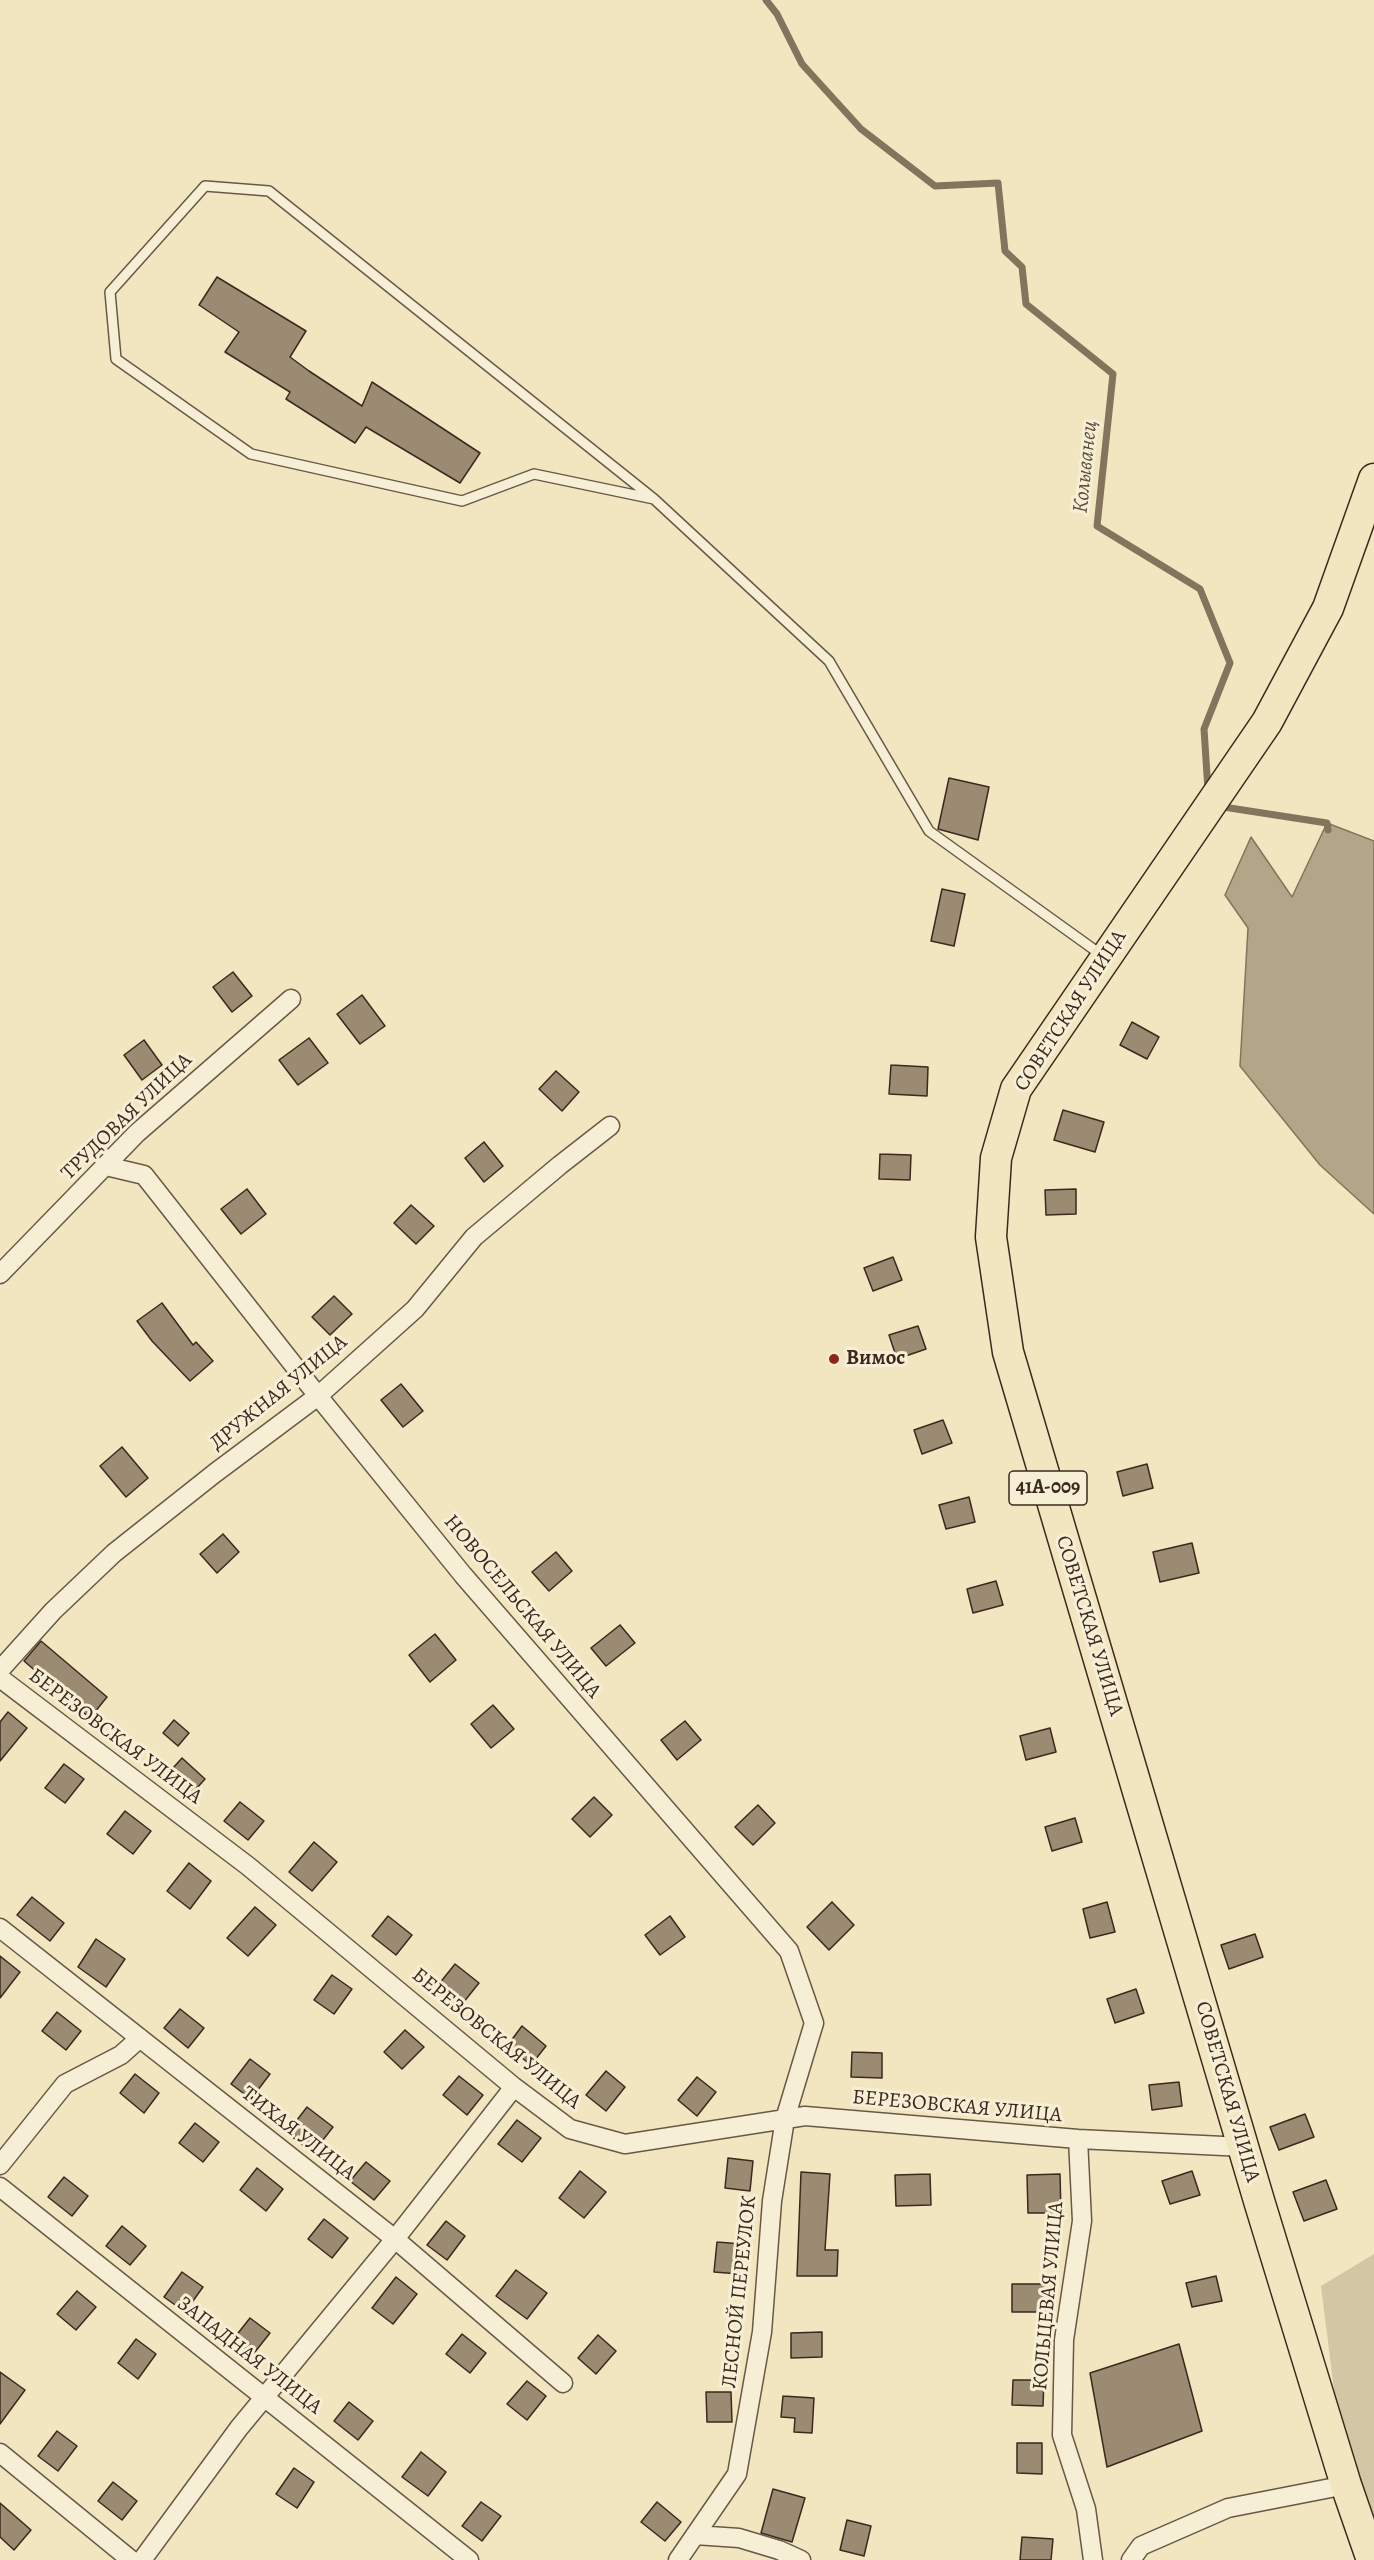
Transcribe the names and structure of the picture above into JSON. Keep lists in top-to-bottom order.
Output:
{
  "streets": {
    "main road": ["СОВЕТСКАЯ УЛИЦА", "41А-009"],
    "street": [
      "ТРУДОВАЯ УЛИЦА",
      "ДРУЖНАЯ УЛИЦА",
      "НОВОСЕЛЬСКАЯ УЛИЦА",
      "БЕРЕЗОВСКАЯ УЛИЦА",
      "ТИХАЯ УЛИЦА",
      "ЛЕСНОЙ ПЕРЕУЛОК",
      "КОЛЬЦЕВАЯ УЛИЦА",
      "ЗАПАДНАЯ УЛИЦА"
    ]
  },
  "crossings": [
    ["СОВЕТСКАЯ УЛИЦА", "БЕРЕЗОВСКАЯ УЛИЦА"],
    ["ТРУДОВАЯ УЛИЦА", "НОВОСЕЛЬСКАЯ УЛИЦА"],
    ["ДРУЖНАЯ УЛИЦА", "НОВОСЕЛЬСКАЯ УЛИЦА"],
    ["НОВОСЕЛЬСКАЯ УЛИЦА", "БЕРЕЗОВСКАЯ УЛИЦА"],
    ["НОВОСЕЛЬСКАЯ УЛИЦА", "ЛЕСНОЙ ПЕРЕУЛОК"],
    ["БЕРЕЗОВСКАЯ УЛИЦА", "ЛЕСНОЙ ПЕРЕУЛОК"],
    ["БЕРЕЗОВСКАЯ УЛИЦА", "КОЛЬЦЕВАЯ УЛИЦА"]
  ],
  "water": ["Колыванец"],
  "places": ["Вимос"]
}
